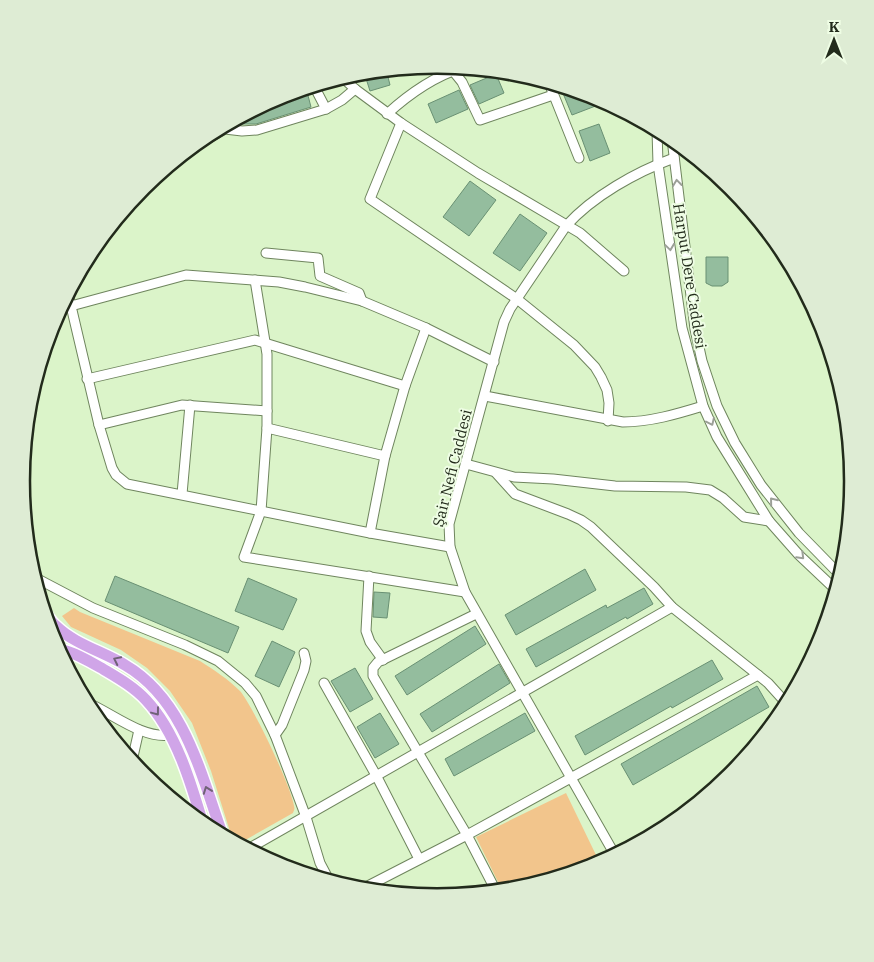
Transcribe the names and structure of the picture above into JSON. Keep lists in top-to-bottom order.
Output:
{
  "streets": {
    "street": ["Harput Dere Caddesi", "Şair Nefi Caddesi"]
  },
  "crossings": [
    ["Harput Dere Caddesi", "Şair Nefi Caddesi"]
  ],
  "north": "top"
}
